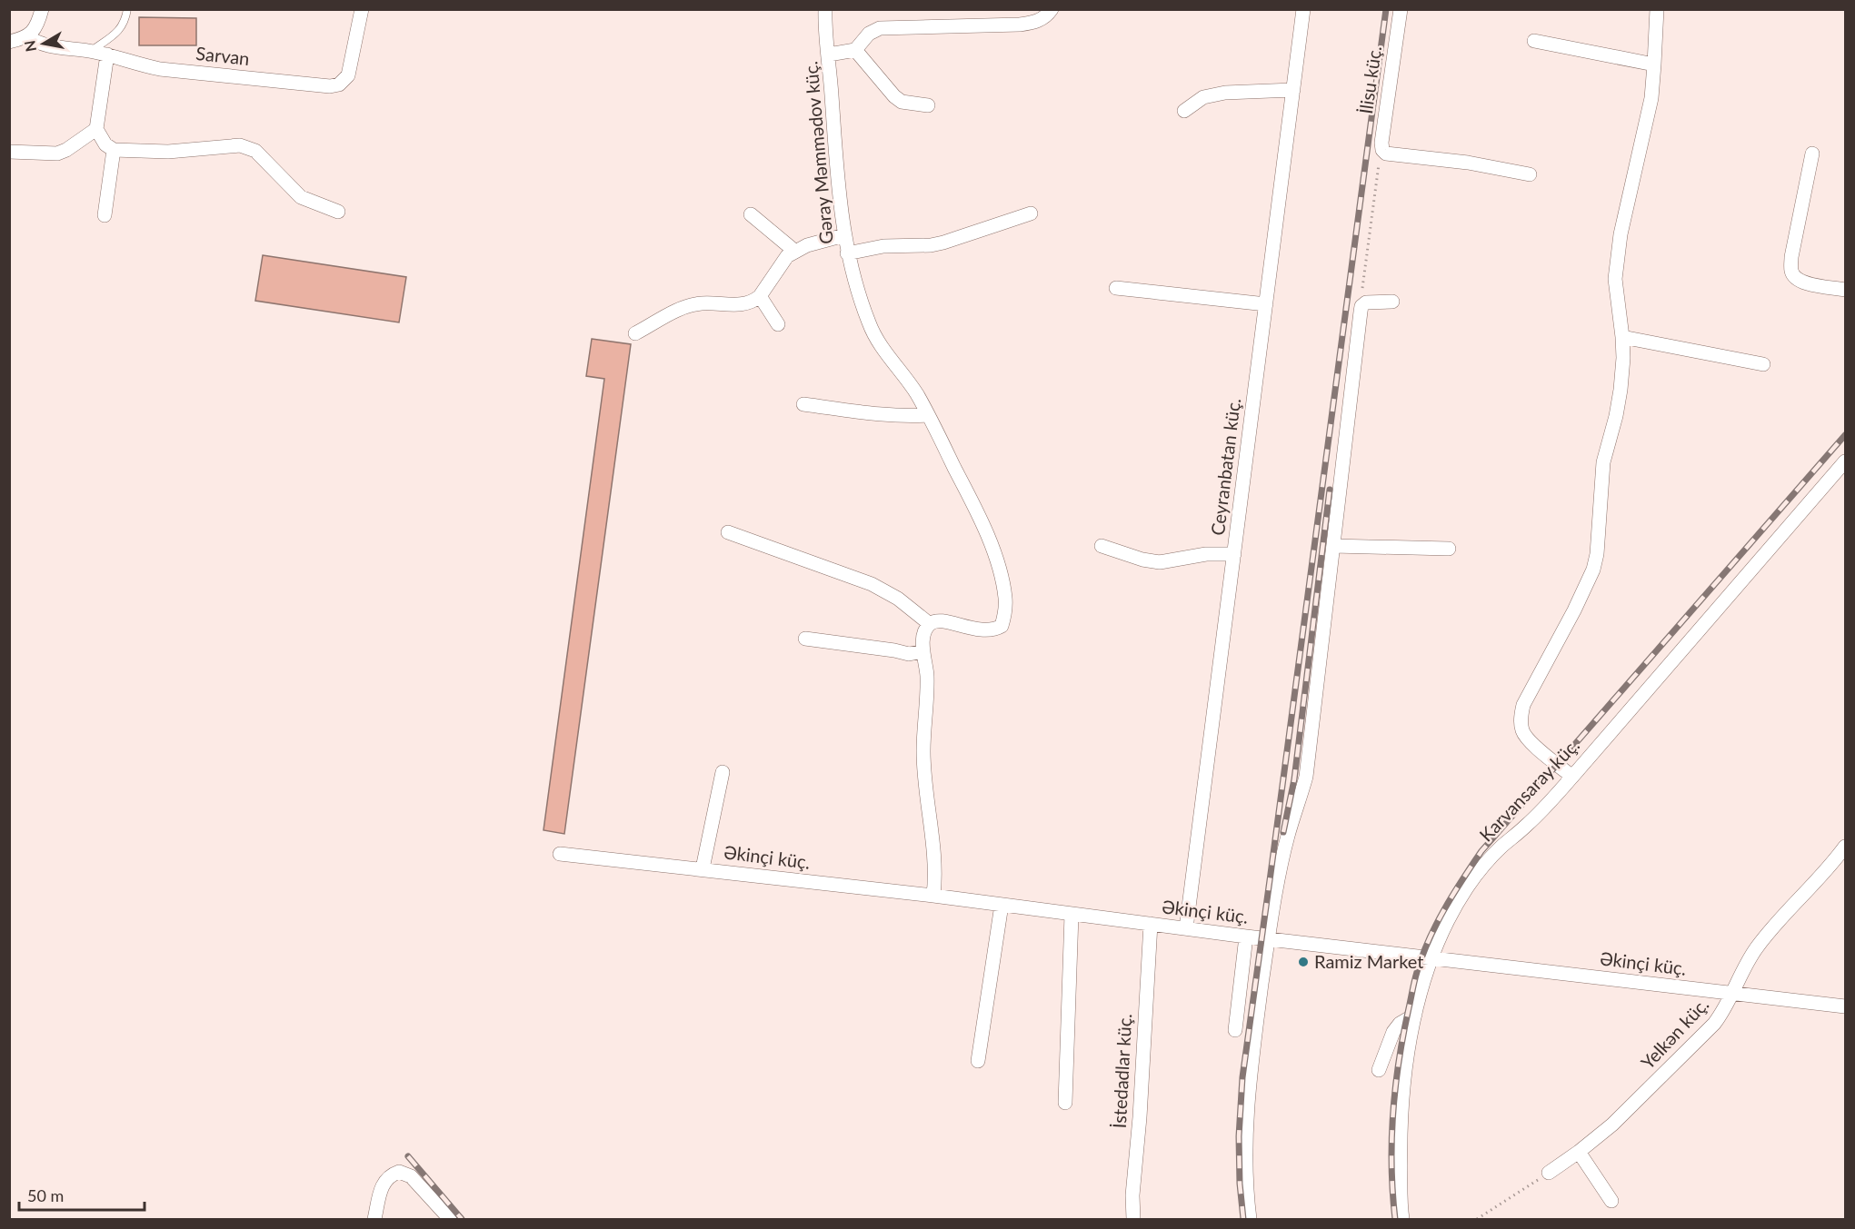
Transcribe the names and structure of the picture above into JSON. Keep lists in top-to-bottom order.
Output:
{
  "streets": {
    "street": [
      "Sarvan",
      "İlisu küç.",
      "Gəray Məmmədov küç.",
      "Ceyranbatan küç.",
      "Karvansaray küç.",
      "Əkinçi küç.",
      "Yelkən küç.",
      "İstedadlar küç."
    ]
  },
  "crossings": [
    ["Ceyranbatan küç.", "Əkinçi küç."],
    ["Karvansaray küç.", "Əkinçi küç."],
    ["Əkinçi küç.", "Yelkən küç."],
    ["Əkinçi küç.", "İstedadlar küç."]
  ],
  "places": ["Ramiz Market"],
  "scale_bar": "50 m",
  "north": "left"
}
